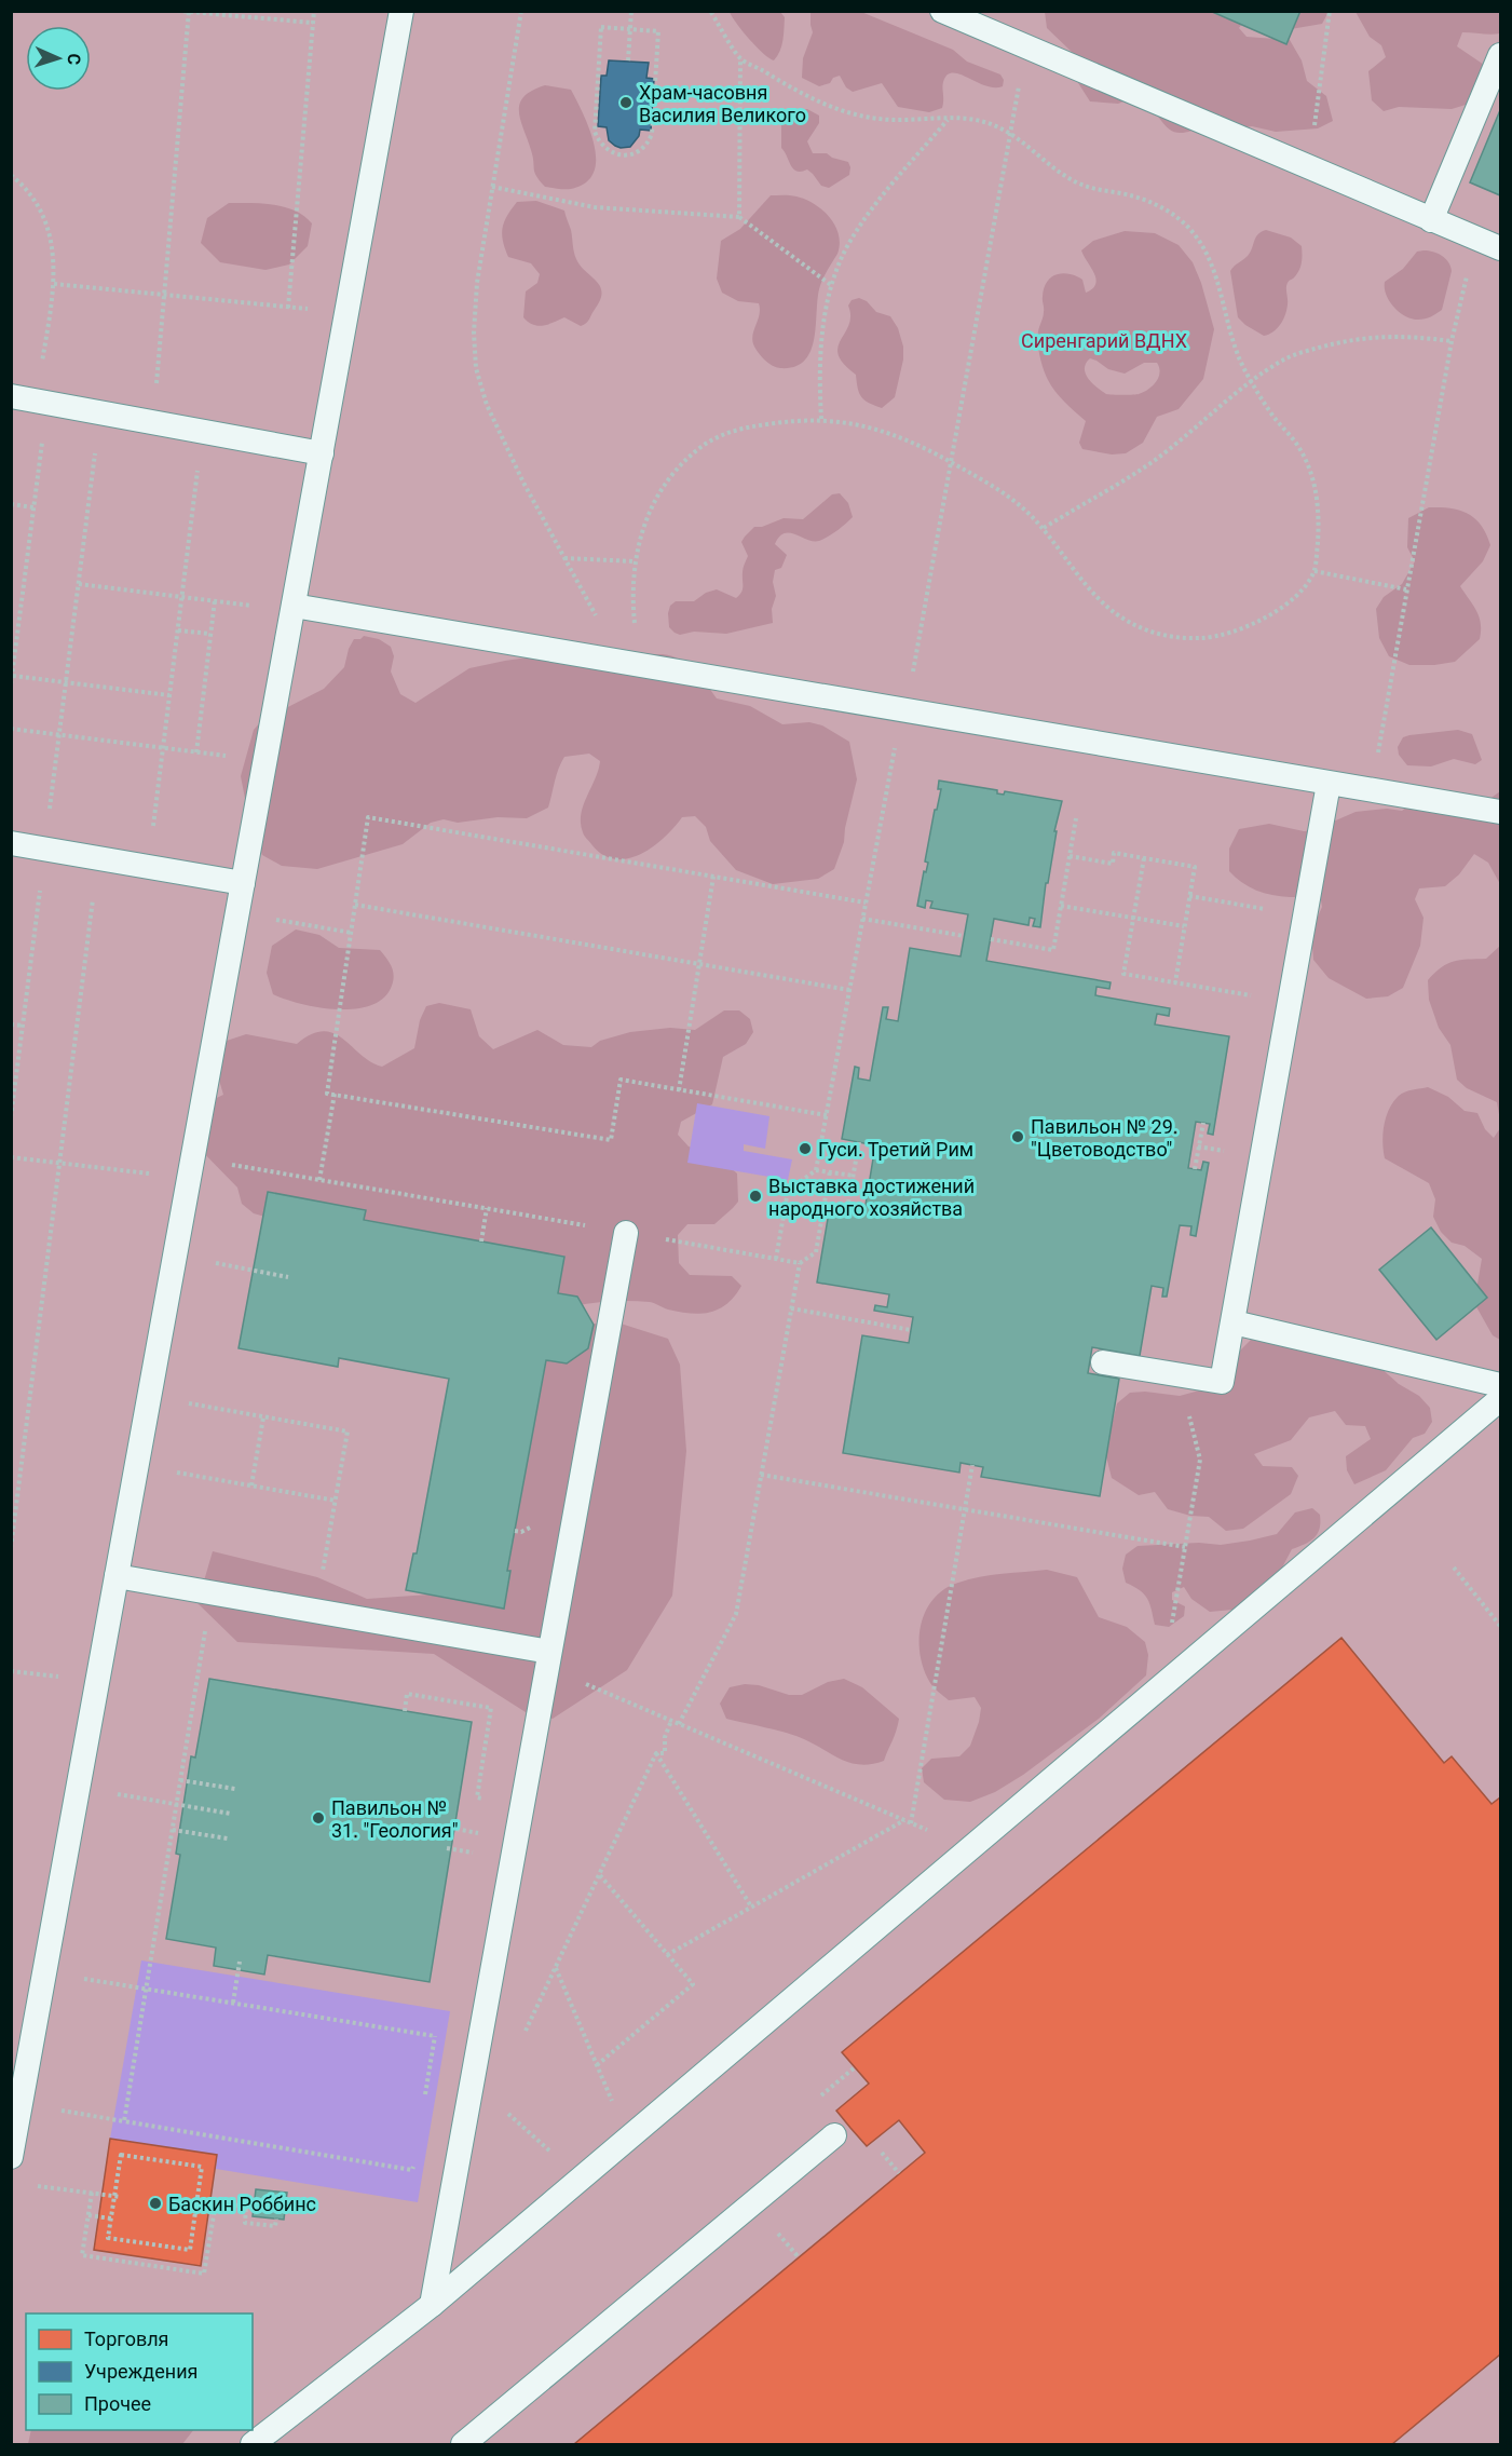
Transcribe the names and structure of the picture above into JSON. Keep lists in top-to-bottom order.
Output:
{
  "parks": ["Сиренгарий ВДНХ"],
  "places": [
    "Храм-часовня Василия Великого",
    "Павильон № 29. \"Цветоводство\"",
    "Гуси. Третий Рим",
    "Выставка достижений народного хозяйства",
    "Павильон № 31. \"Геология\"",
    "Баскин Роббинс"
  ],
  "legend": ["Торговля", "Учреждения", "Прочее"],
  "north": "right"
}
